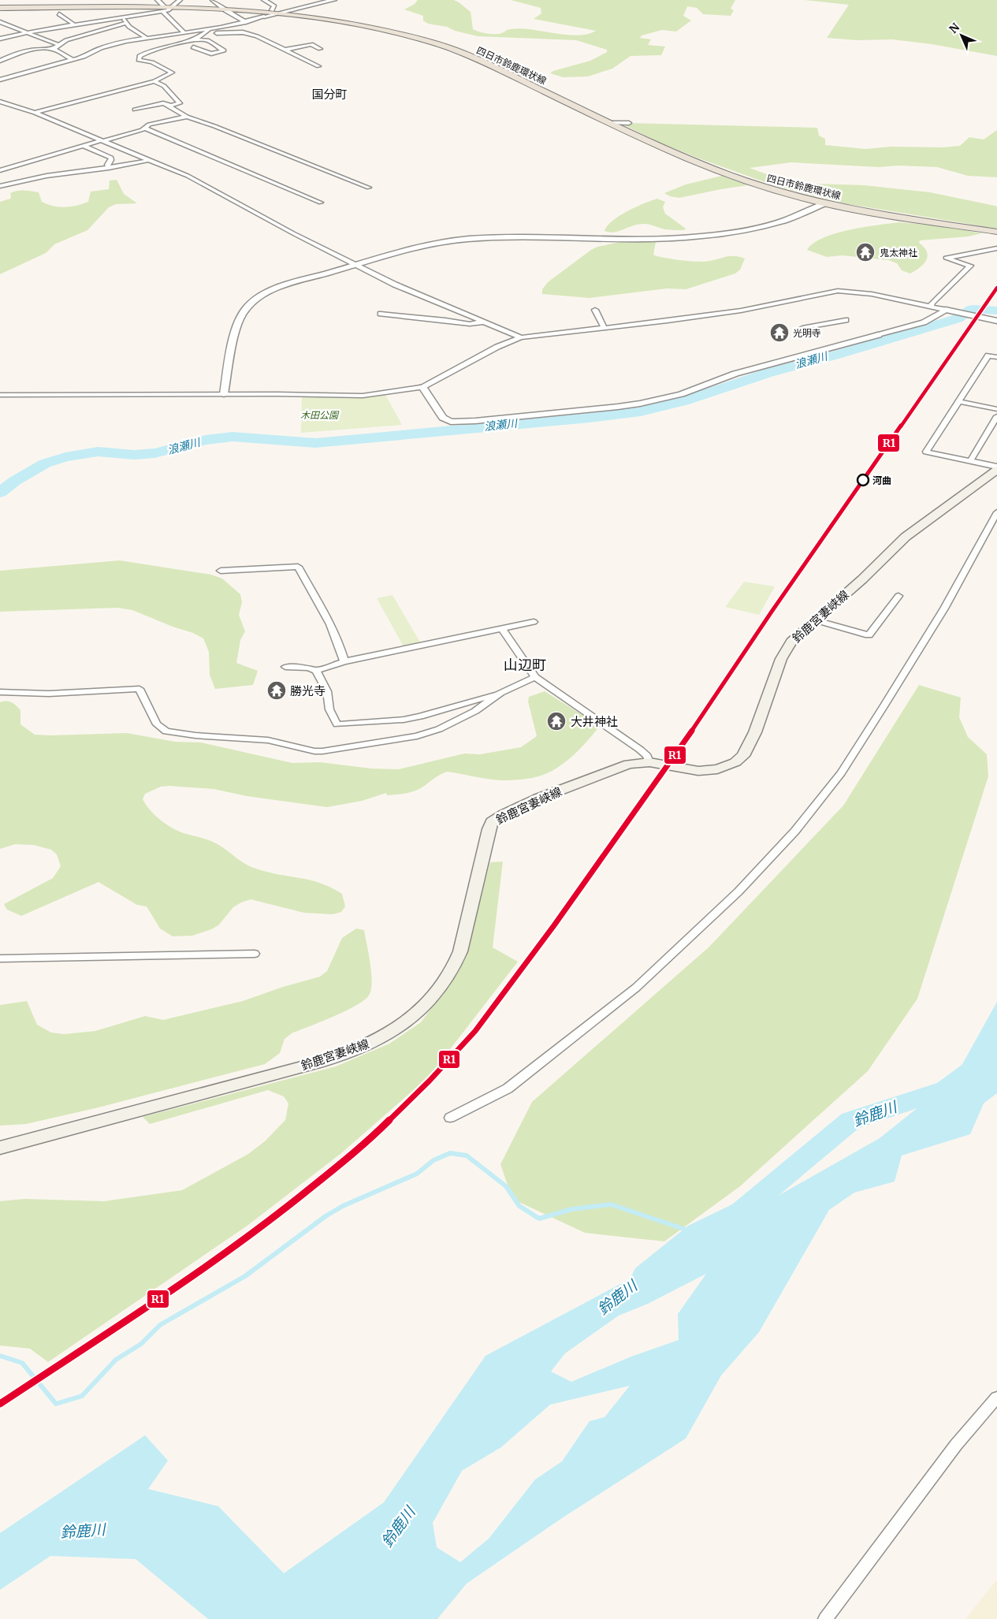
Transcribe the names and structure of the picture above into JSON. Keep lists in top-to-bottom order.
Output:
{
  "streets": {
    "main road": ["四日市鈴鹿環状線", "鈴鹿宮妻峡線"]
  },
  "districts": ["国分町", "山辺町"],
  "water": ["浪瀬川", "鈴鹿川"],
  "parks": ["木田公園"],
  "places": {
    "temple": [
      "鬼太神社",
      "光明寺",
      "勝光寺",
      "大井神社"
    ],
    "other": ["河曲"]
  },
  "lines": ["transit line R1"],
  "north": "top left"
}
